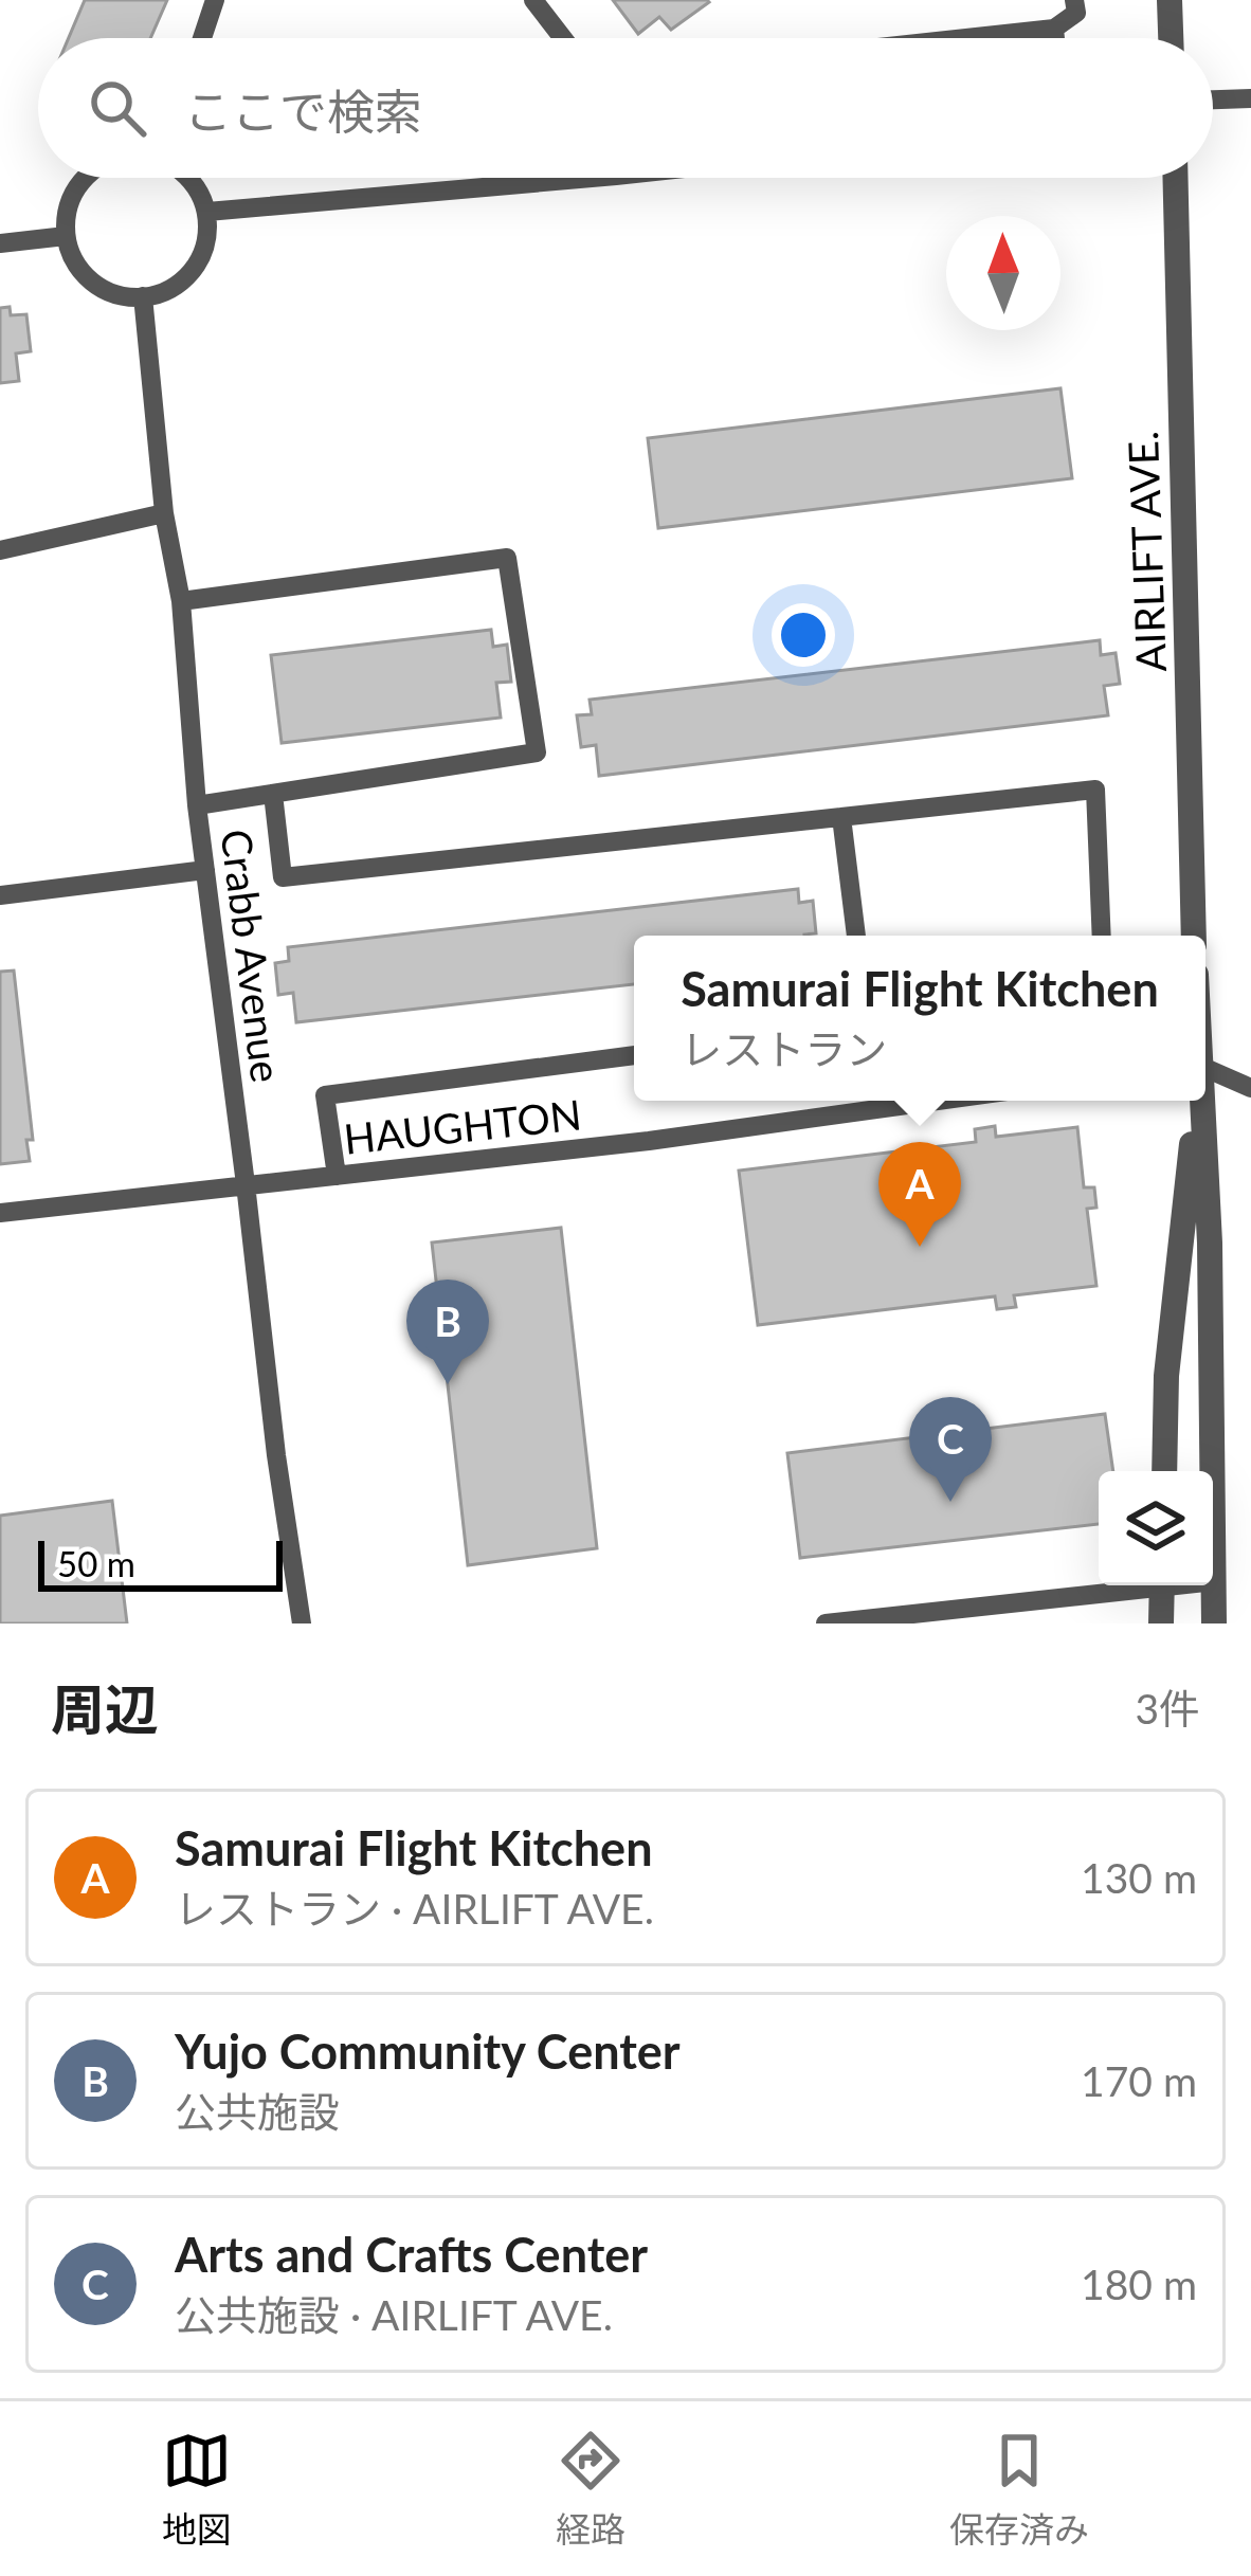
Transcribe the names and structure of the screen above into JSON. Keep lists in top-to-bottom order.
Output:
{
  "streets": {
    "street": ["AIRLIFT AVE."],
    "lane": ["Crabb Avenue", "HAUGHTON"]
  },
  "crossings": [
    ["Crabb Avenue", "HAUGHTON"]
  ],
  "scale_bar": "50 m",
  "north": "top",
  "page": {
    "search": "ここで検索",
    "popup": ["Samurai Flight Kitchen", "レストラン"],
    "pins": ["A", "B", "C"],
    "scale": "50 m",
    "heading": ["周辺", "3件"],
    "list": [
      {
        "mark": "A",
        "name": "Samurai Flight Kitchen",
        "note": "レストラン · AIRLIFT AVE.",
        "value": "130 m"
      },
      {
        "mark": "B",
        "name": "Yujo Community Center",
        "note": "公共施設",
        "value": "170 m"
      },
      {
        "mark": "C",
        "name": "Arts and Crafts Center",
        "note": "公共施設 · AIRLIFT AVE.",
        "value": "180 m"
      }
    ],
    "nav": ["地図", "経路", "保存済み"]
  }
}
